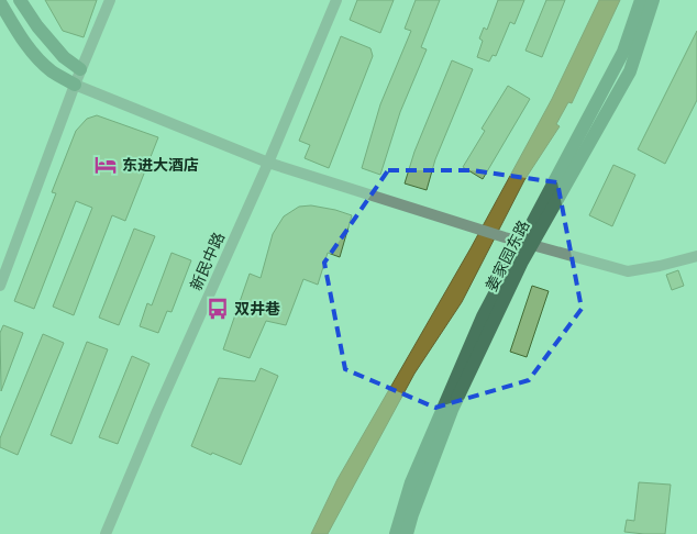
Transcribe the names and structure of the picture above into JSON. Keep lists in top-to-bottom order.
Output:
{
  "streets": {
    "main road": ["姜家园东路"],
    "street": ["新民中路"]
  },
  "places": {
    "hotel": ["东进大酒店"],
    "bus stop": ["双井巷"]
  }
}
